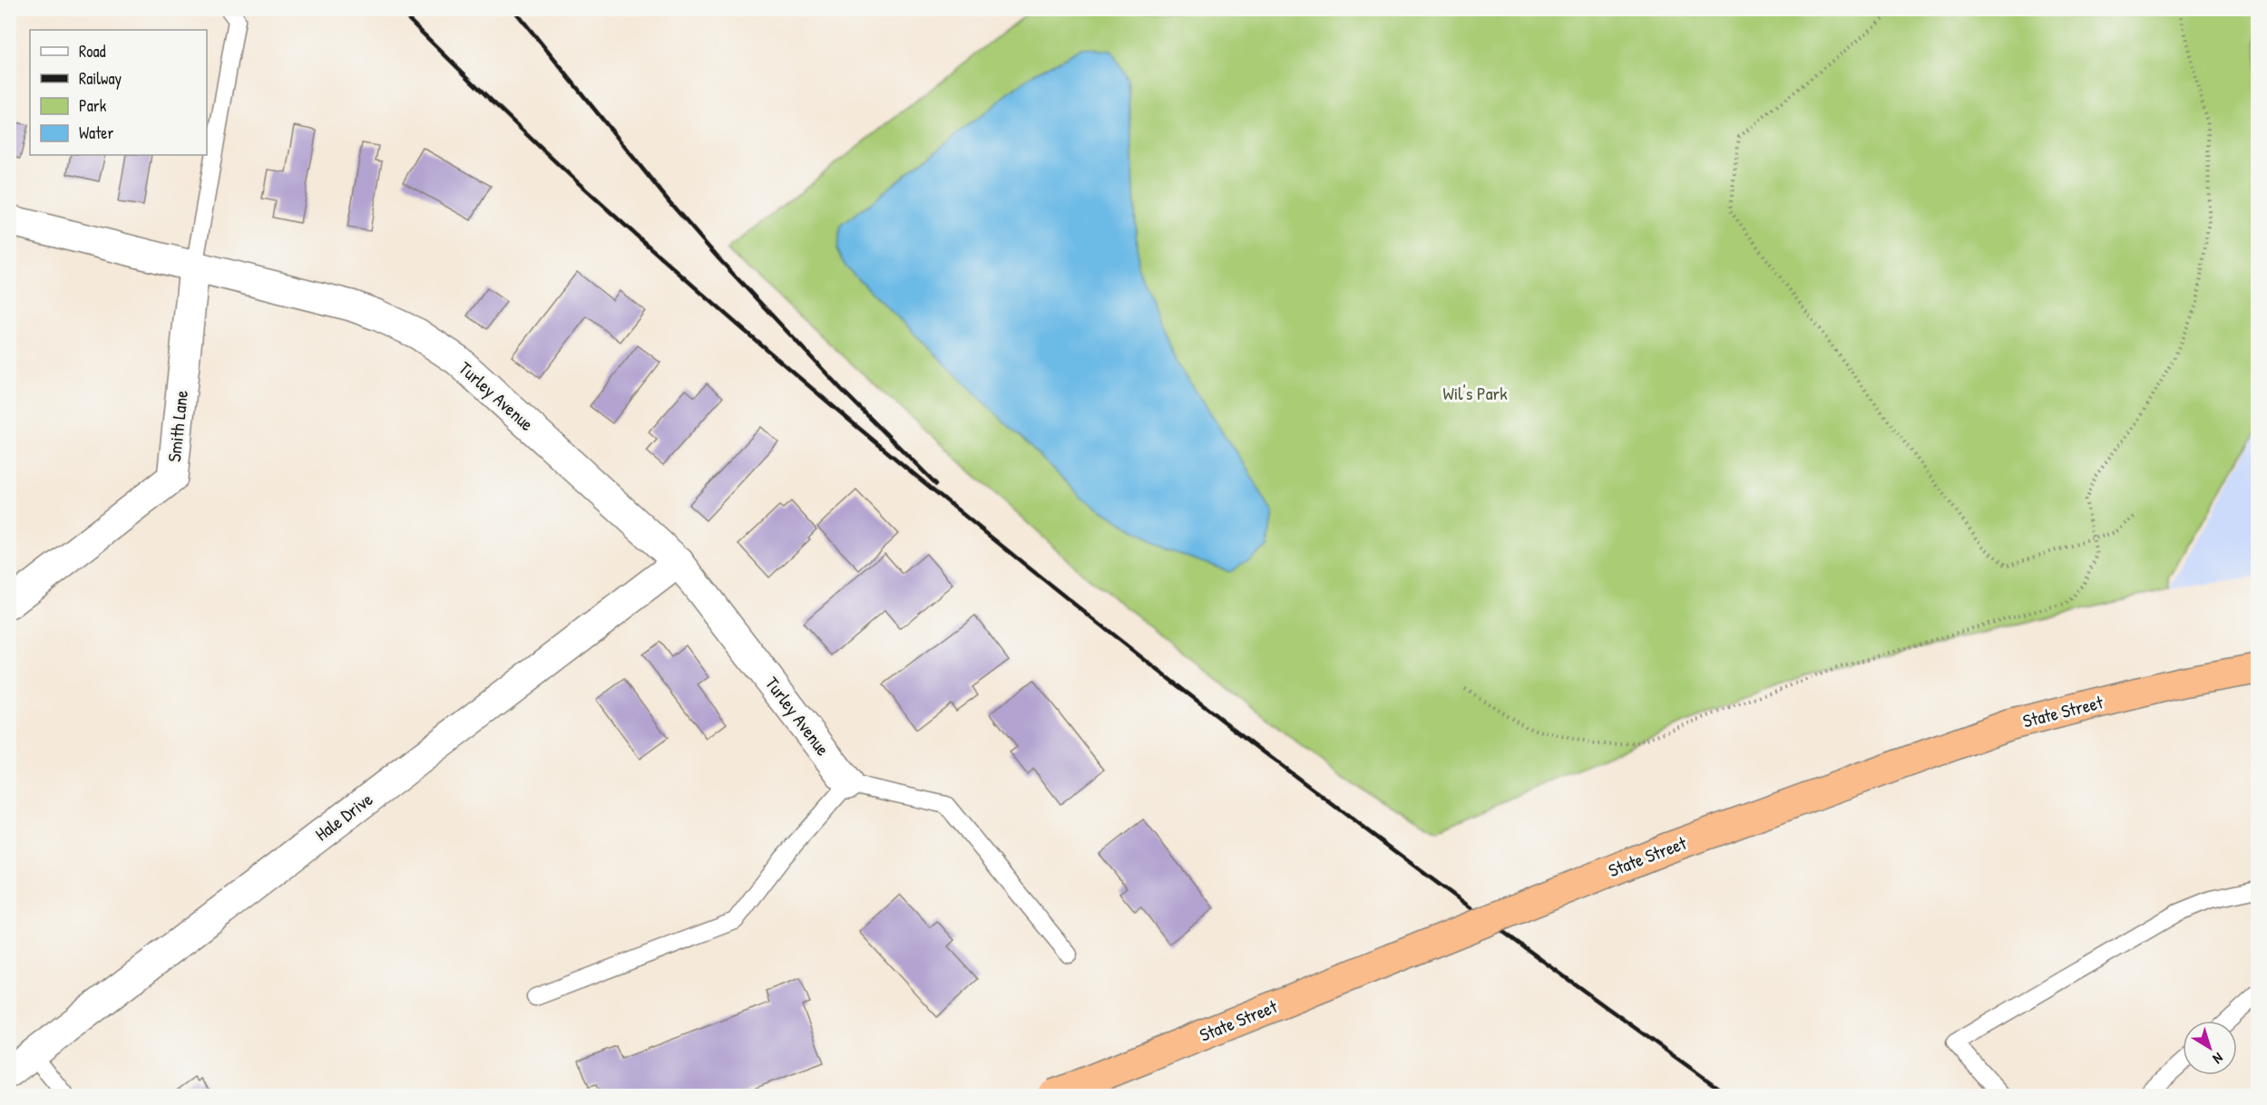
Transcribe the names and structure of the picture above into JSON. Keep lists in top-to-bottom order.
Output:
{
  "streets": {
    "main road": ["State Street"],
    "street": ["Turley Avenue", "Smith Lane", "Hale Drive"]
  },
  "crossings": [
    ["Turley Avenue", "Smith Lane"],
    ["Turley Avenue", "Hale Drive"]
  ],
  "parks": ["Wil's Park"],
  "legend": [
    "Road",
    "Railway",
    "Park",
    "Water"
  ],
  "north": "bottom right"
}
